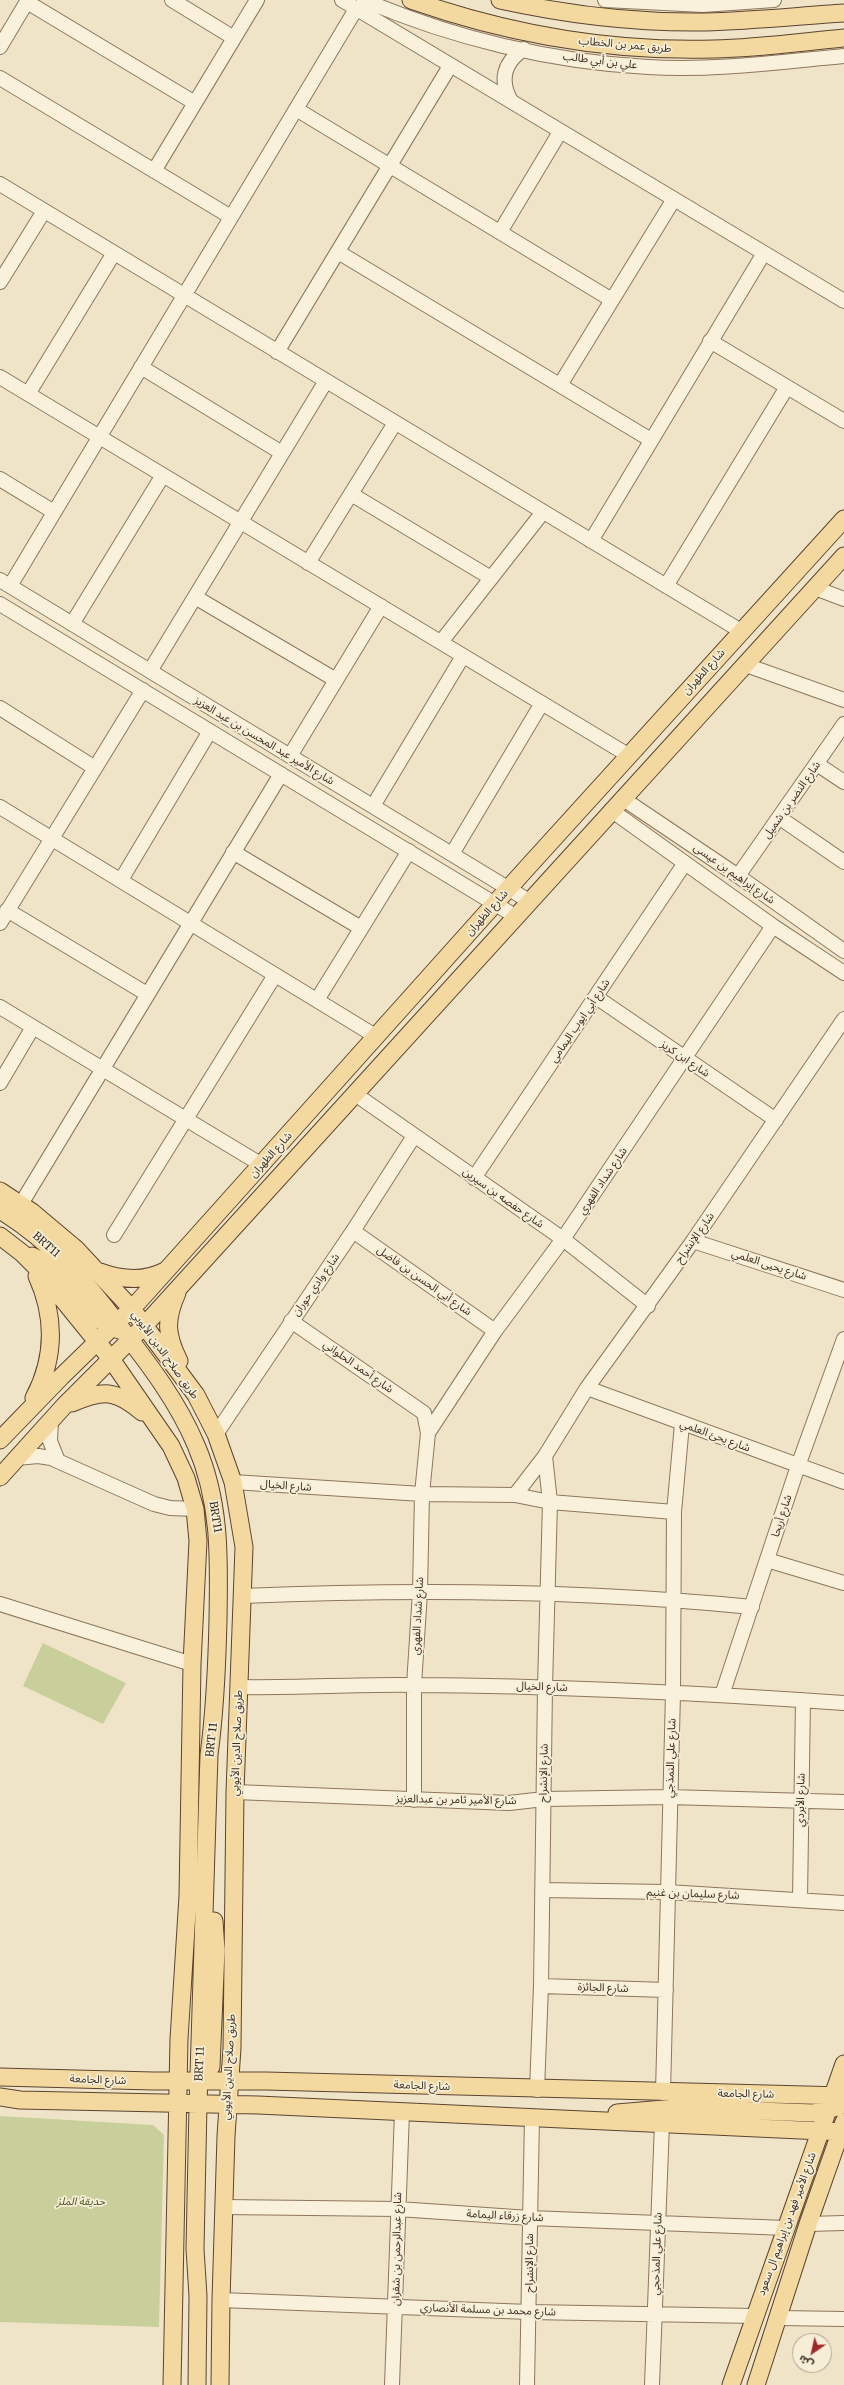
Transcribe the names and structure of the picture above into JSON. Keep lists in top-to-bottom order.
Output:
{
  "streets": {
    "main road": [
      "طريق عمر بن الخطاب",
      "شارع الظهران",
      "BRT11",
      "طريق صلاح الدين الأيوبي",
      "BRT 11",
      "شارع الجامعة",
      "شارع الأمير فهد بن إبراهيم ال سعود"
    ],
    "street": [
      "علي بن أبي طالب",
      "شارع الأمير عبد المحسن بن عبد العزيز",
      "شارع النضر بن شميل",
      "شارع إبراهيم بن عيسى",
      "شارع أبي ايوب اليمامي",
      "شارع ابن كريز",
      "شارع شداد الفهري",
      "شارع حفصه بن سيرين",
      "شارع الإنشراح",
      "شارع يحيى العلمي",
      "شارع أبي الحسن بن فاضل",
      "شارع وادي حوران",
      "شارع أحمد الحلواني",
      "شارع يحئ العلمي",
      "شارع الخيال",
      "شارع أريحا",
      "شارع علي النمذجي",
      "شارع الأمير ثامر بن عبدالعزيز",
      "شارع الأبردي",
      "شارع سليمان بن غنيم",
      "شارع الجائزة",
      "شارع زرقاء اليمامة",
      "شارع عبدالرحمن بن شقران",
      "شارع علي المذحجي",
      "شارع محمد بن مسلمة الأنصاري"
    ]
  },
  "crossings": [
    ["شارع الظهران", "شارع الأمير عبد المحسن بن عبد العزيز"],
    ["شارع الظهران", "شارع إبراهيم بن عيسى"],
    ["شارع الظهران", "شارع حفصه بن سيرين"],
    ["شارع الظهران", "BRT11"],
    ["شارع الظهران", "طريق صلاح الدين الأيوبي"],
    ["شارع النضر بن شميل", "شارع إبراهيم بن عيسى"],
    ["شارع أبي ايوب اليمامي", "شارع ابن كريز"],
    ["شارع أبي ايوب اليمامي", "شارع حفصه بن سيرين"],
    ["شارع ابن كريز", "شارع شداد الفهري"],
    ["شارع ابن كريز", "شارع الإنشراح"],
    ["شارع شداد الفهري", "شارع حفصه بن سيرين"],
    ["شارع شداد الفهري", "شارع أبي الحسن بن فاضل"],
    ["شارع شداد الفهري", "شارع أحمد الحلواني"],
    ["شارع شداد الفهري", "شارع الخيال"],
    ["شارع شداد الفهري", "شارع الأمير ثامر بن عبدالعزيز"],
    ["شارع حفصه بن سيرين", "شارع الإنشراح"],
    ["شارع حفصه بن سيرين", "شارع وادي حوران"],
    ["شارع الإنشراح", "شارع يحيى العلمي"],
    ["شارع الإنشراح", "شارع يحئ العلمي"],
    ["شارع الإنشراح", "شارع الخيال"],
    ["شارع الإنشراح", "شارع الأمير ثامر بن عبدالعزيز"],
    ["شارع الإنشراح", "شارع سليمان بن غنيم"],
    ["شارع الإنشراح", "شارع الجائزة"],
    ["شارع الإنشراح", "شارع الجامعة"],
    ["شارع الإنشراح", "شارع زرقاء اليمامة"],
    ["شارع الإنشراح", "شارع محمد بن مسلمة الأنصاري"],
    ["BRT11", "BRT 11"],
    ["شارع أبي الحسن بن فاضل", "شارع وادي حوران"],
    ["شارع وادي حوران", "طريق صلاح الدين الأيوبي"],
    ["شارع وادي حوران", "شارع أحمد الحلواني"],
    ["طريق صلاح الدين الأيوبي", "شارع الخيال"],
    ["طريق صلاح الدين الأيوبي", "شارع الأمير ثامر بن عبدالعزيز"],
    ["طريق صلاح الدين الأيوبي", "شارع الجامعة"],
    ["طريق صلاح الدين الأيوبي", "شارع زرقاء اليمامة"],
    ["طريق صلاح الدين الأيوبي", "شارع محمد بن مسلمة الأنصاري"],
    ["شارع يحئ العلمي", "شارع أريحا"],
    ["شارع يحئ العلمي", "شارع علي النمذجي"],
    ["شارع الخيال", "شارع أريحا"],
    ["شارع الخيال", "شارع علي النمذجي"],
    ["شارع الخيال", "شارع الأبردي"],
    ["BRT 11", "شارع الجامعة"],
    ["شارع علي النمذجي", "شارع الأمير ثامر بن عبدالعزيز"],
    ["شارع علي النمذجي", "شارع سليمان بن غنيم"],
    ["شارع علي النمذجي", "شارع الجائزة"],
    ["شارع علي النمذجي", "شارع الجامعة"],
    ["شارع الأمير ثامر بن عبدالعزيز", "شارع الأبردي"],
    ["شارع الأبردي", "شارع سليمان بن غنيم"],
    ["شارع الجامعة", "شارع الأمير فهد بن إبراهيم ال سعود"],
    ["شارع زرقاء اليمامة", "شارع الأمير فهد بن إبراهيم ال سعود"],
    ["شارع زرقاء اليمامة", "شارع عبدالرحمن بن شقران"],
    ["شارع زرقاء اليمامة", "شارع علي المذحجي"],
    ["شارع الأمير فهد بن إبراهيم ال سعود", "شارع محمد بن مسلمة الأنصاري"],
    ["شارع عبدالرحمن بن شقران", "شارع محمد بن مسلمة الأنصاري"],
    ["شارع علي المذحجي", "شارع محمد بن مسلمة الأنصاري"]
  ],
  "parks": ["حديقة الملز"],
  "north": "bottom left"
}
